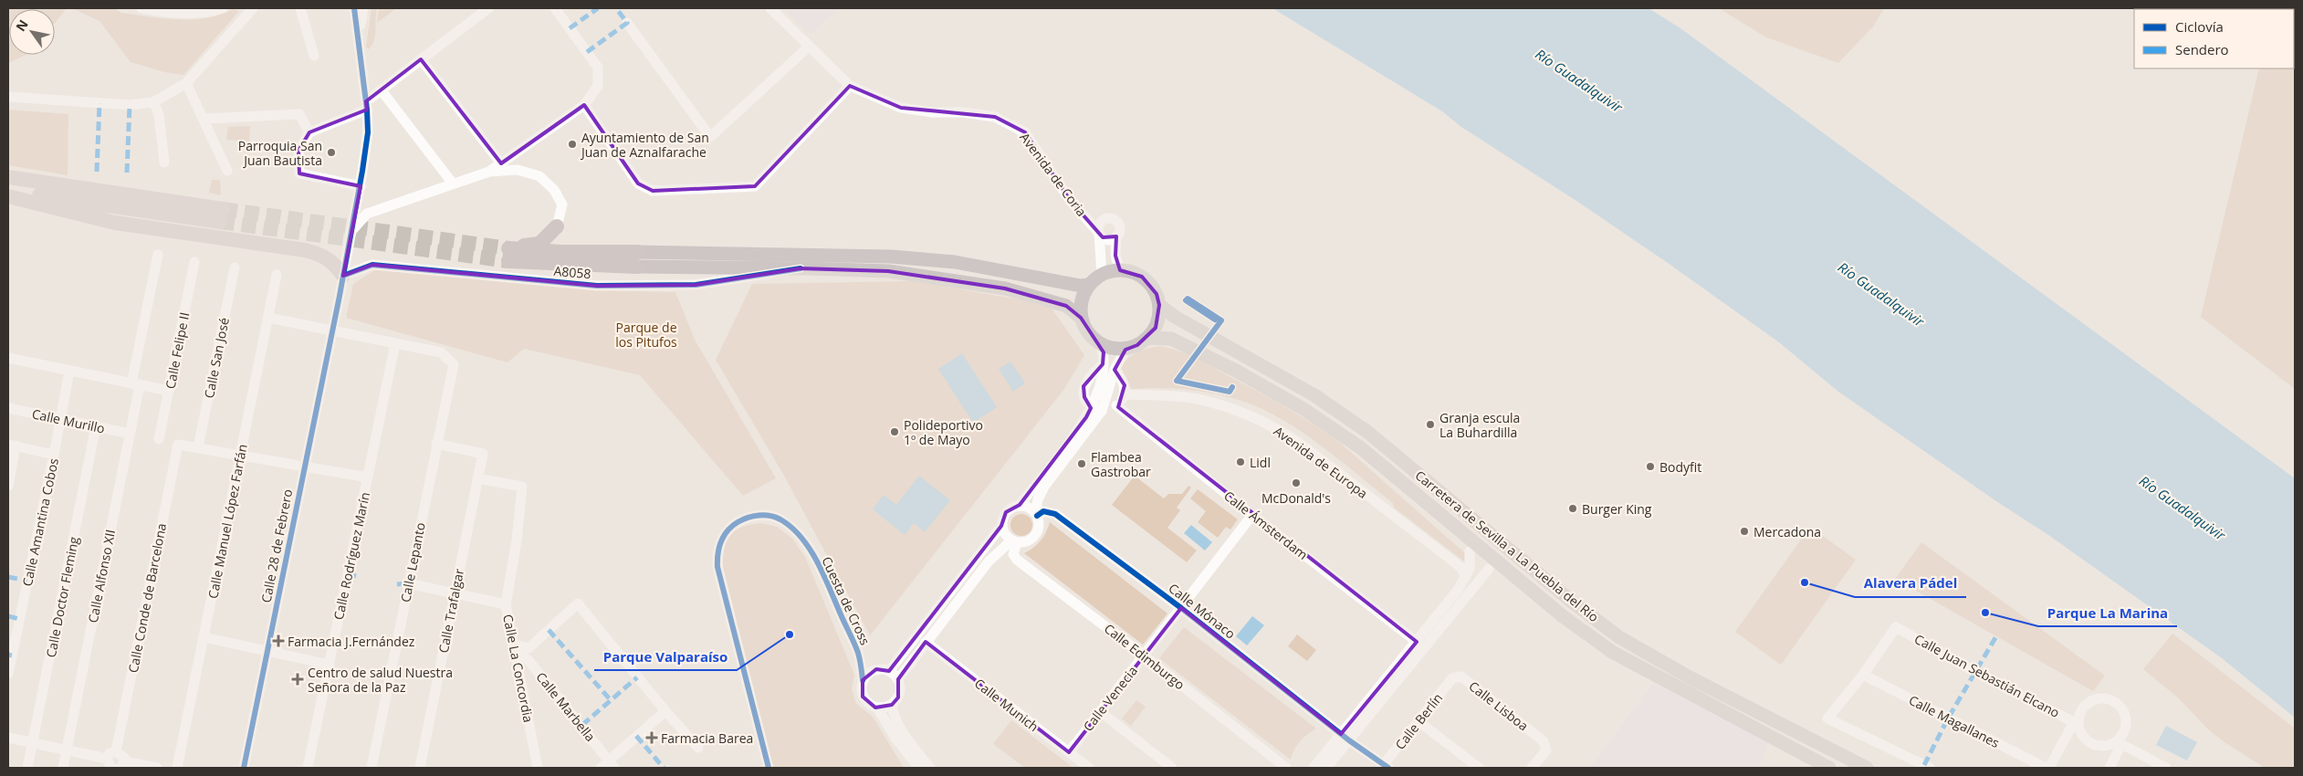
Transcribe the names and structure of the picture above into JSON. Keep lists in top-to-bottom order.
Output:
{
  "streets": {
    "main road": ["Carretera de Sevilla a La Puebla del Río"],
    "street": [
      "Avenida de Coria",
      "A8058",
      "Calle Felipe II",
      "Calle San José",
      "Calle Murillo",
      "Avenida de Europa",
      "Calle Manuel López Farfán",
      "Calle Amantina Cobos",
      "Calle Ámsterdam",
      "Calle 28 de Febrero",
      "Calle Rodríguez Marín",
      "Calle Lepanto",
      "Calle Alfonso XII",
      "Calle Doctor Fleming",
      "Calle Conde de Barcelona",
      "Cuesta de Cross",
      "Calle Trafalgar",
      "Calle Mónaco",
      "Calle Edimburgo",
      "Calle La Concordia",
      "Calle Juan Sebastián Elcano",
      "Calle Venecia",
      "Calle Munich",
      "Calle Lisboa",
      "Calle Marbella",
      "Calle Berlín",
      "Calle Magallanes"
    ]
  },
  "crossings": [
    ["A8058", "Calle 28 de Febrero"],
    ["Calle San José", "Calle Conde de Barcelona"],
    ["Calle Murillo", "Calle Amantina Cobos"],
    ["Calle Murillo", "Calle Alfonso XII"],
    ["Calle Murillo", "Calle Doctor Fleming"],
    ["Calle Ámsterdam", "Calle Venecia"],
    ["Calle Rodríguez Marín", "Calle Lepanto"],
    ["Calle Lepanto", "Calle Trafalgar"],
    ["Calle Trafalgar", "Calle La Concordia"],
    ["Calle Mónaco", "Calle Edimburgo"],
    ["Calle Mónaco", "Calle Venecia"],
    ["Calle Mónaco", "Calle Berlín"],
    ["Calle Edimburgo", "Calle Venecia"],
    ["Calle La Concordia", "Calle Marbella"],
    ["Calle Juan Sebastián Elcano", "Calle Magallanes"],
    ["Calle Venecia", "Calle Munich"],
    ["Calle Lisboa", "Calle Berlín"]
  ],
  "water": ["Río Guadalquivir"],
  "parks": ["Parque de los Pitufos"],
  "places": {
    "other": [
      "Ayuntamiento de San Juan de Aznalfarache",
      "Parroquia San Juan Bautista",
      "Granja escula La Buhardilla",
      "Polideportivo 1º de Mayo",
      "Lidl",
      "Flambea Gastrobar",
      "Bodyfit",
      "McDonald's",
      "Burger King",
      "Mercadona",
      "Alavera Pádel",
      "Parque La Marina",
      "Parque Valparaíso"
    ],
    "health": ["Farmacia J.Fernández", "Centro de salud Nuestra Señora de la Paz", "Farmacia Barea"]
  },
  "legend": ["Ciclovía", "Sendero"],
  "north": "top left"
}
